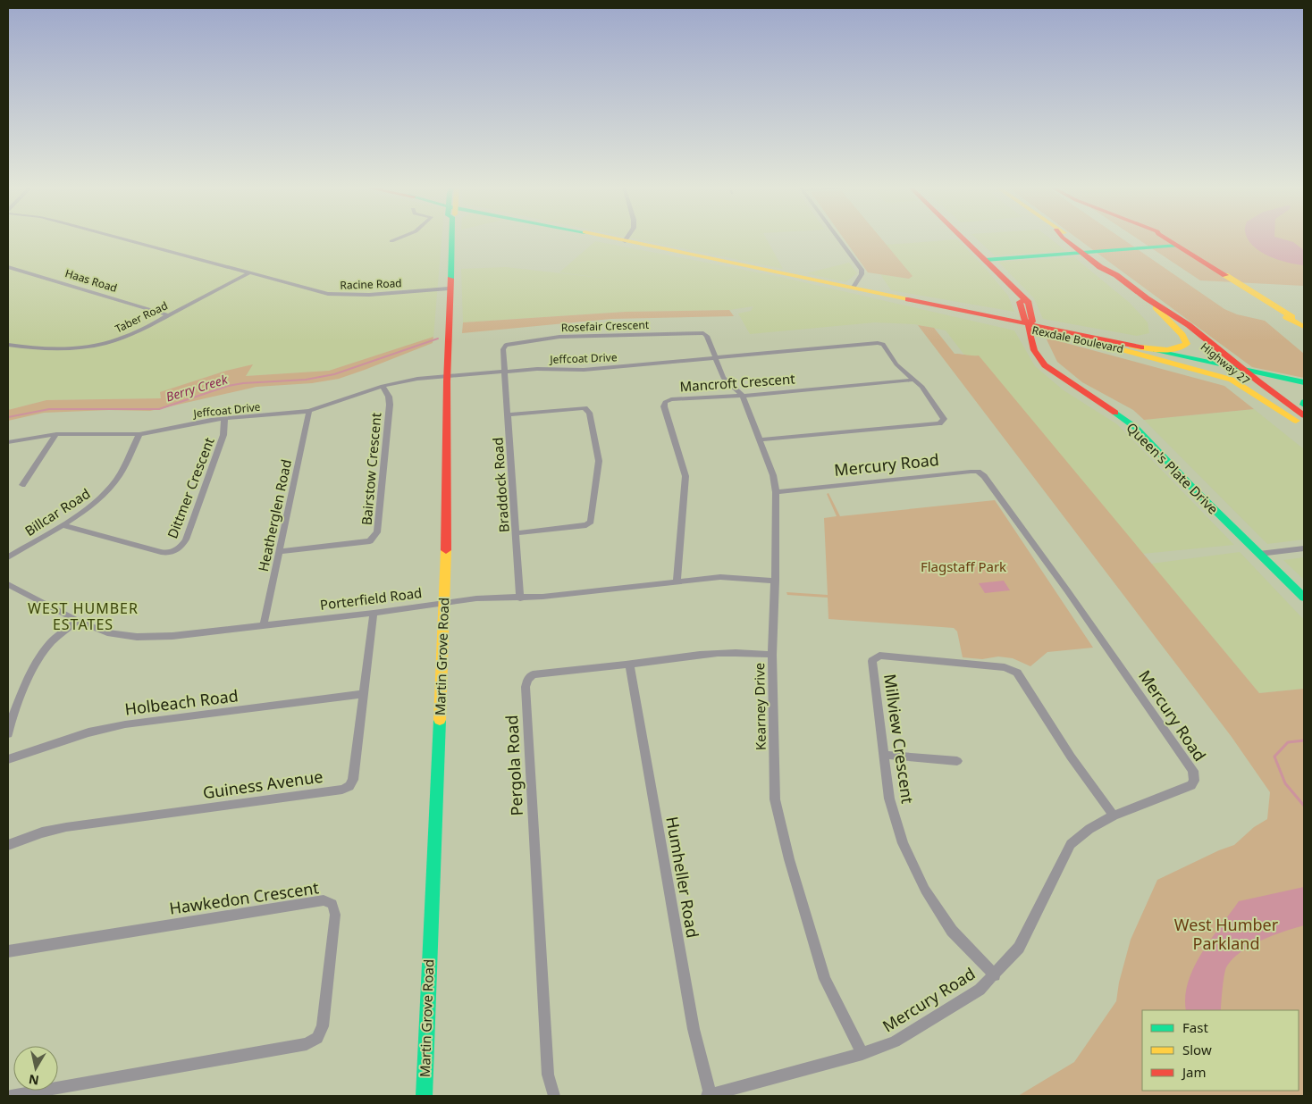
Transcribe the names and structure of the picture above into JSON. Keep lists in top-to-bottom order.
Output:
{
  "streets": {
    "main road": [
      "Rexdale Boulevard",
      "Highway 27",
      "Queen's Plate Drive",
      "Martin Grove Road"
    ],
    "street": [
      "Haas Road",
      "Racine Road",
      "Taber Road",
      "Rosefair Crescent",
      "Jeffcoat Drive",
      "Mancroft Crescent",
      "Mercury Road",
      "Bairstow Crescent",
      "Braddock Road",
      "Dittmer Crescent",
      "Billcar Road",
      "Heatherglen Road",
      "Porterfield Road",
      "Holbeach Road",
      "Kearney Drive",
      "Millview Crescent",
      "Pergola Road",
      "Guiness Avenue",
      "Humheller Road",
      "Hawkedon Crescent"
    ]
  },
  "crossings": [
    ["Haas Road", "Taber Road"],
    ["Racine Road", "Taber Road"],
    ["Racine Road", "Martin Grove Road"],
    ["Rosefair Crescent", "Jeffcoat Drive"],
    ["Rosefair Crescent", "Braddock Road"],
    ["Rosefair Crescent", "Kearney Drive"],
    ["Rexdale Boulevard", "Highway 27"],
    ["Rexdale Boulevard", "Queen's Plate Drive"],
    ["Jeffcoat Drive", "Mancroft Crescent"],
    ["Jeffcoat Drive", "Bairstow Crescent"],
    ["Jeffcoat Drive", "Braddock Road"],
    ["Jeffcoat Drive", "Dittmer Crescent"],
    ["Jeffcoat Drive", "Billcar Road"],
    ["Jeffcoat Drive", "Heatherglen Road"],
    ["Jeffcoat Drive", "Martin Grove Road"],
    ["Jeffcoat Drive", "Kearney Drive"],
    ["Mancroft Crescent", "Porterfield Road"],
    ["Mancroft Crescent", "Kearney Drive"],
    ["Mercury Road", "Kearney Drive"],
    ["Mercury Road", "Millview Crescent"],
    ["Mercury Road", "Humheller Road"],
    ["Bairstow Crescent", "Heatherglen Road"],
    ["Braddock Road", "Porterfield Road"],
    ["Dittmer Crescent", "Billcar Road"],
    ["Heatherglen Road", "Porterfield Road"],
    ["Porterfield Road", "Martin Grove Road"],
    ["Porterfield Road", "Kearney Drive"],
    ["Porterfield Road", "Guiness Avenue"],
    ["Holbeach Road", "Guiness Avenue"],
    ["Kearney Drive", "Pergola Road"],
    ["Pergola Road", "Humheller Road"]
  ],
  "districts": ["WEST HUMBER ESTATES"],
  "water": ["Berry Creek"],
  "parks": ["Flagstaff Park", "West Humber Parkland"],
  "legend": ["Fast", "Slow", "Jam"],
  "north": "bottom"
}
